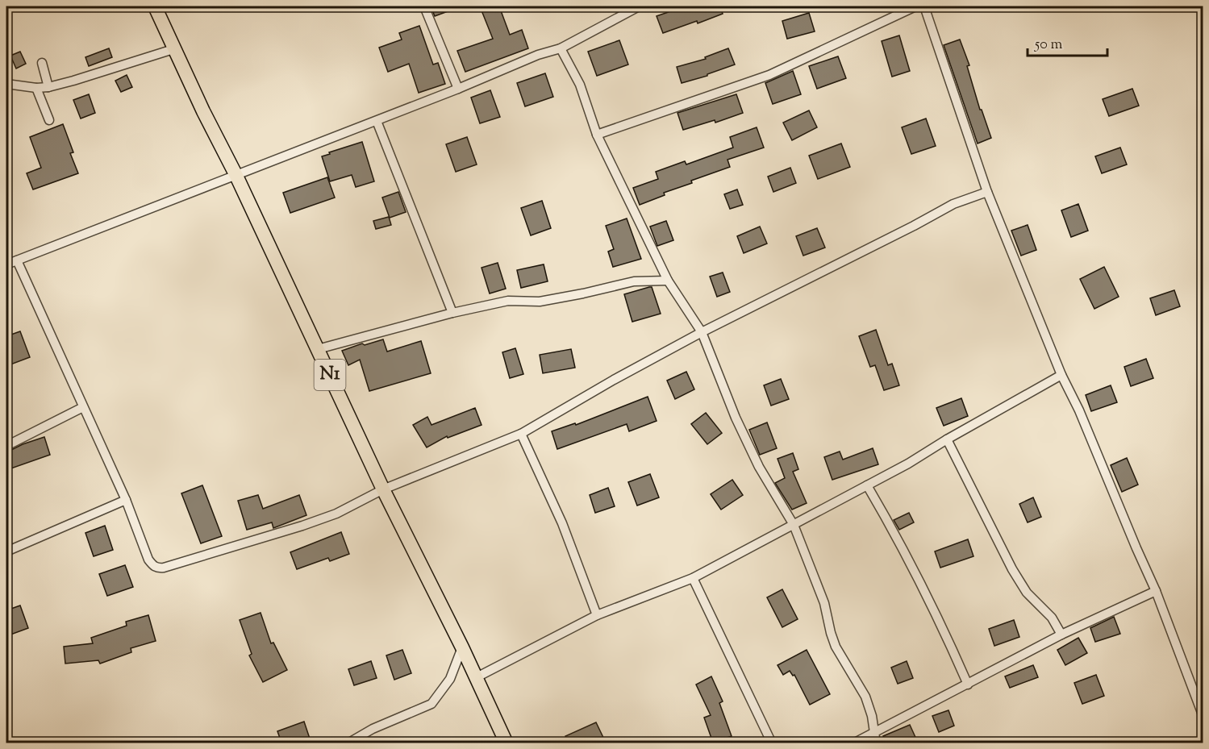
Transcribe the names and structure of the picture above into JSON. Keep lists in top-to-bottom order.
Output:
{
  "streets": {
    "main road": ["N1"]
  },
  "scale_bar": "50 m"
}
